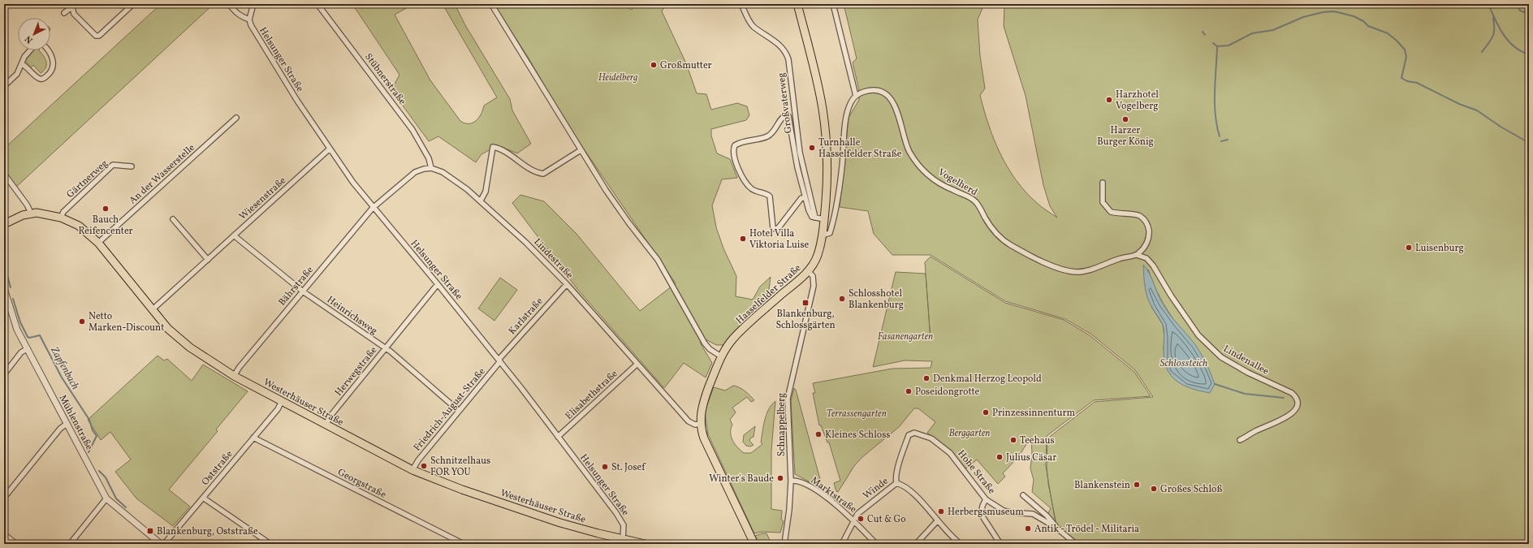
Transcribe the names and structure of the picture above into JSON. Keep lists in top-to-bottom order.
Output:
{
  "streets": {
    "main road": ["Hasselfelder Straße", "Westerhäuser Straße"],
    "street": [
      "Helsunger Straße",
      "Stübnerstraße",
      "Großvaterweg",
      "An der Wasserstelle",
      "Gärtnerweg",
      "Vogelherd",
      "Wiesenstraße",
      "Lindestraße",
      "Bährstraße",
      "Heinrichsweg",
      "Karlstraße",
      "Lindenallee",
      "Herwegstraße",
      "Elisabethstraße",
      "Friedrich-August-Straße",
      "Mühlenstraße",
      "Schnappelberg",
      "Oststraße",
      "Hohe Straße",
      "Georgstraße",
      "Winde",
      "Marktstraße"
    ]
  },
  "crossings": [
    ["Helsunger Straße", "Wiesenstraße"],
    ["Helsunger Straße", "Bährstraße"],
    ["Helsunger Straße", "Karlstraße"],
    ["Helsunger Straße", "Herwegstraße"],
    ["Helsunger Straße", "Elisabethstraße"],
    ["Helsunger Straße", "Westerhäuser Straße"],
    ["Helsunger Straße", "Friedrich-August-Straße"],
    ["Stübnerstraße", "Lindestraße"],
    ["An der Wasserstelle", "Westerhäuser Straße"],
    ["Gärtnerweg", "Westerhäuser Straße"],
    ["Vogelherd", "Lindenallee"],
    ["Wiesenstraße", "Heinrichsweg"],
    ["Wiesenstraße", "Westerhäuser Straße"],
    ["Lindestraße", "Hasselfelder Straße"],
    ["Lindestraße", "Karlstraße"],
    ["Lindestraße", "Elisabethstraße"],
    ["Bährstraße", "Heinrichsweg"],
    ["Bährstraße", "Westerhäuser Straße"],
    ["Hasselfelder Straße", "Schnappelberg"],
    ["Heinrichsweg", "Herwegstraße"],
    ["Heinrichsweg", "Friedrich-August-Straße"],
    ["Karlstraße", "Friedrich-August-Straße"],
    ["Herwegstraße", "Westerhäuser Straße"],
    ["Westerhäuser Straße", "Friedrich-August-Straße"],
    ["Westerhäuser Straße", "Oststraße"],
    ["Schnappelberg", "Marktstraße"],
    ["Oststraße", "Georgstraße"],
    ["Hohe Straße", "Winde"],
    ["Winde", "Marktstraße"]
  ],
  "water": ["Schlossteich", "Zapfenbach"],
  "parks": [
    "Heidelberg",
    "Fasanengarten",
    "Terrassengarten",
    "Berggarten"
  ],
  "places": {
    "other": [
      "Großmutter",
      "Harzhotel Vogelberg",
      "Harzer Burger König",
      "Turnhalle Hasselfelder Straße",
      "Bauch Reifencenter",
      "Hotel Villa Viktoria Luise",
      "Luisenburg",
      "Schlosshotel Blankenburg",
      "Netto Marken-Discount",
      "Denkmal Herzog Leopold",
      "Poseidongrotte",
      "Prinzessinnenturm",
      "Kleines Schloss",
      "Teehaus",
      "Julius Cäsar",
      "Schnitzelhaus FOR YOU",
      "St. Josef",
      "Winter's Baude",
      "Blankenstein",
      "Großes Schloß",
      "Herbergsmuseum",
      "Cut & Go",
      "Antik - Trödel - Militaria"
    ],
    "transit": ["Blankenburg, Schlossgärten", "Blankenburg, Oststraße"]
  },
  "north": "bottom left"
}
